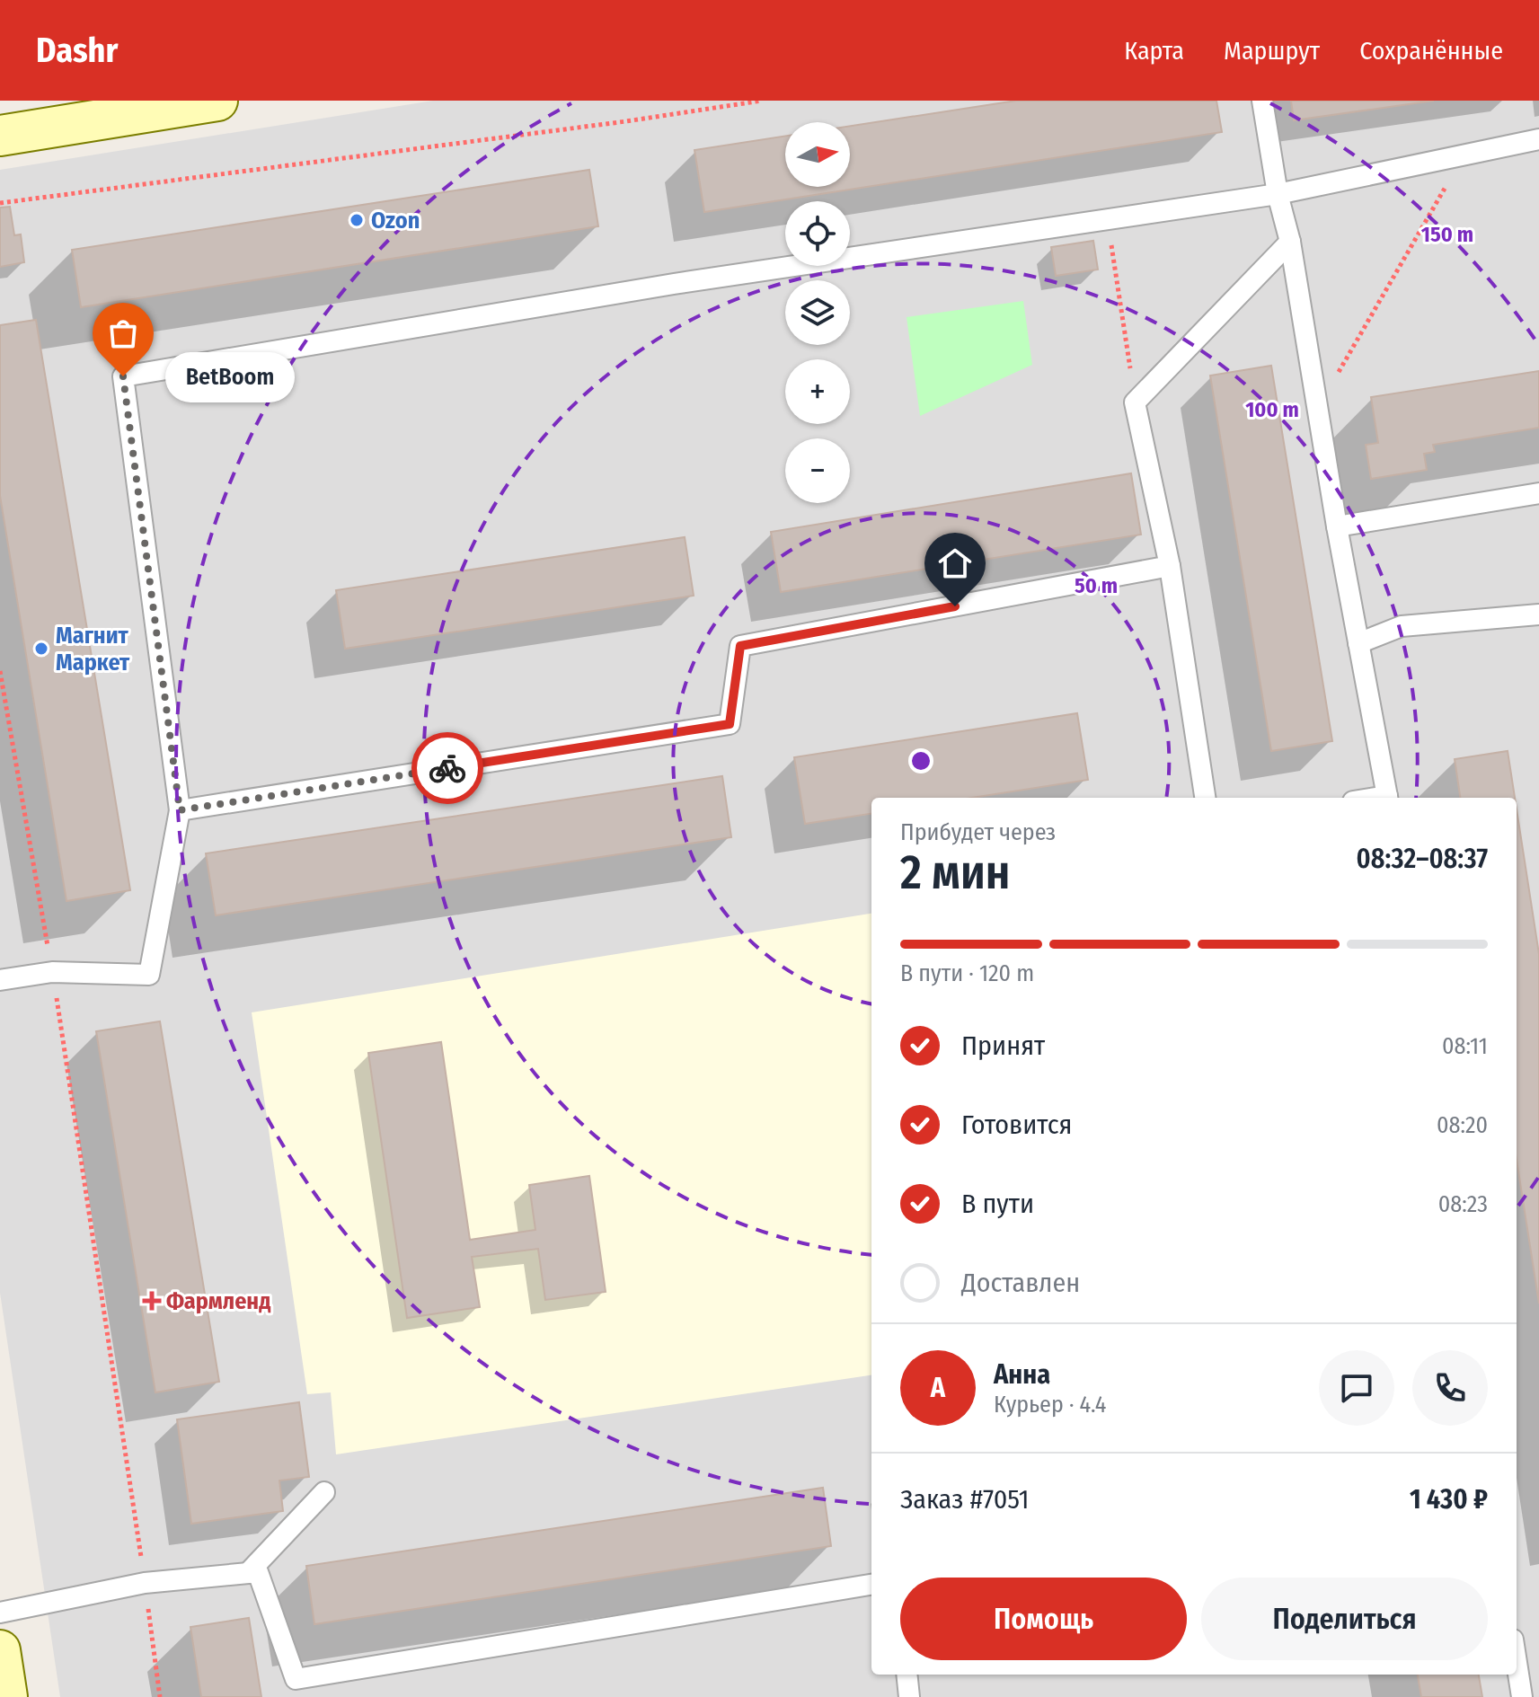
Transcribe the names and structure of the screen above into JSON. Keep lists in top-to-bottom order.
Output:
{
  "places": {
    "other": ["Ozon", "BetBoom", "Магнит Маркет"],
    "health": ["Фармленд"]
  },
  "north": "right",
  "page": {
    "header": "Dashr",
    "nav": ["Карта", "Маршрут", "Сохранённые"],
    "map_buttons": ["+", "−"],
    "bubble": "BetBoom",
    "heading": ["2 мин", "Прибудет через", "08:32–08:37"],
    "panel": [
      "Анна",
      "Курьер · 4.4",
      "Заказ #7051",
      "1 430 ₽"
    ],
    "bar": "В пути · 120 m",
    "list": [
      ["Принят", "08:11"],
      ["Готовится", "08:20"],
      ["В пути", "08:23"],
      "Доставлен"
    ],
    "round": "А",
    "buttons": ["Помощь", "Поделиться"]
  },
  "rings": ["150 m", "100 m", "50 m"]
}
